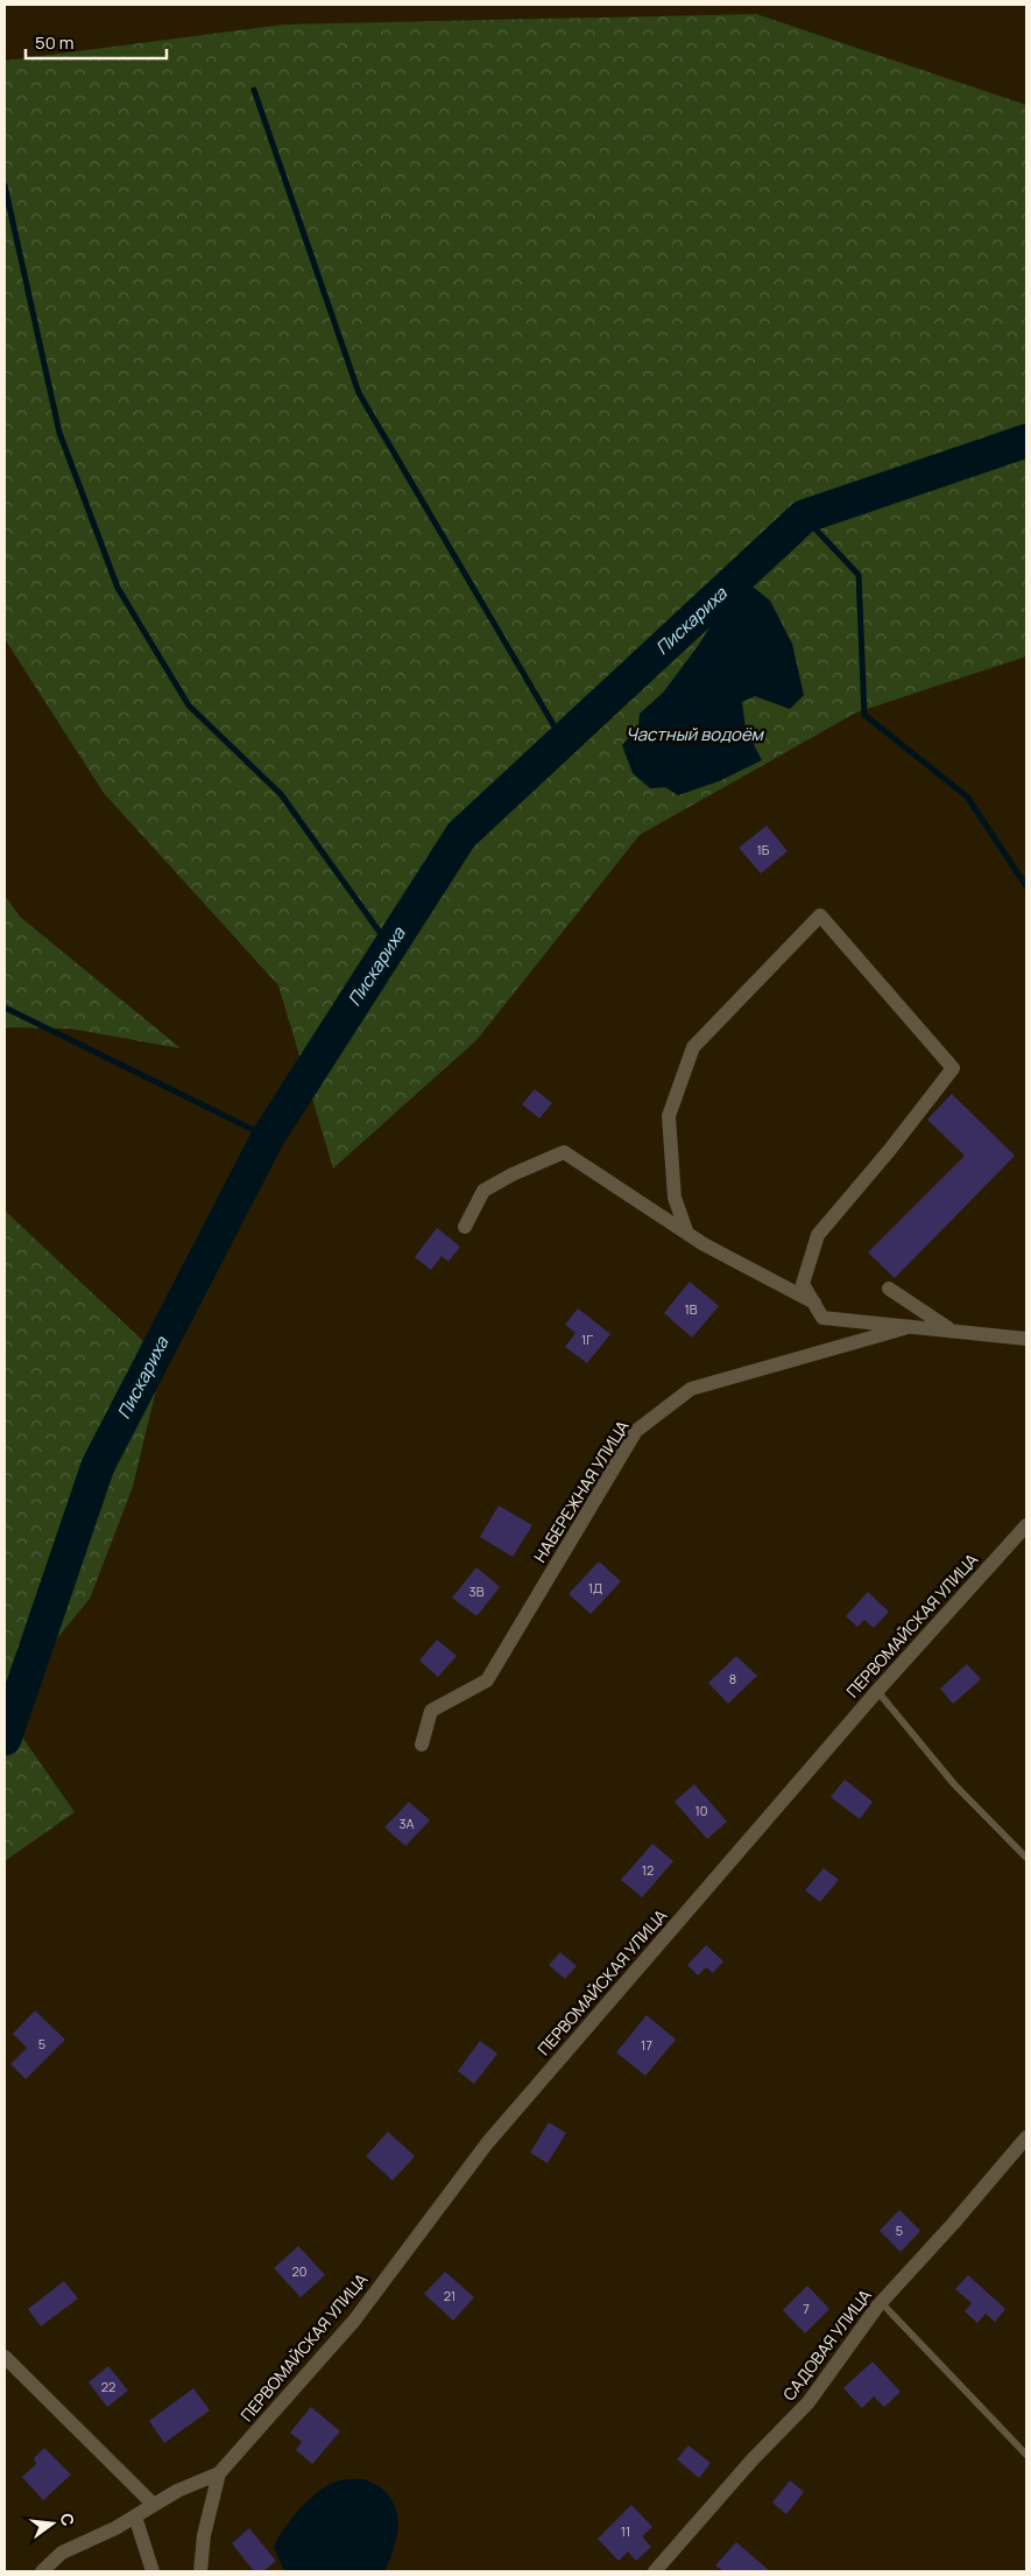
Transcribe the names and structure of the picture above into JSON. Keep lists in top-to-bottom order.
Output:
{
  "streets": {
    "street": ["НАБЕРЕЖНАЯ УЛИЦА", "ПЕРВОМАЙСКАЯ УЛИЦА", "САДОВАЯ УЛИЦА"]
  },
  "water": ["Пискариха", "Частный водоём"],
  "house_numbers": [
    "1Б",
    "1В",
    "1Г",
    "1Д",
    "3В",
    "8",
    "10",
    "3А",
    "12",
    "5",
    "17",
    "5",
    "20",
    "21",
    "7",
    "22",
    "11"
  ],
  "scale_bar": "50 m",
  "north": "right"
}
